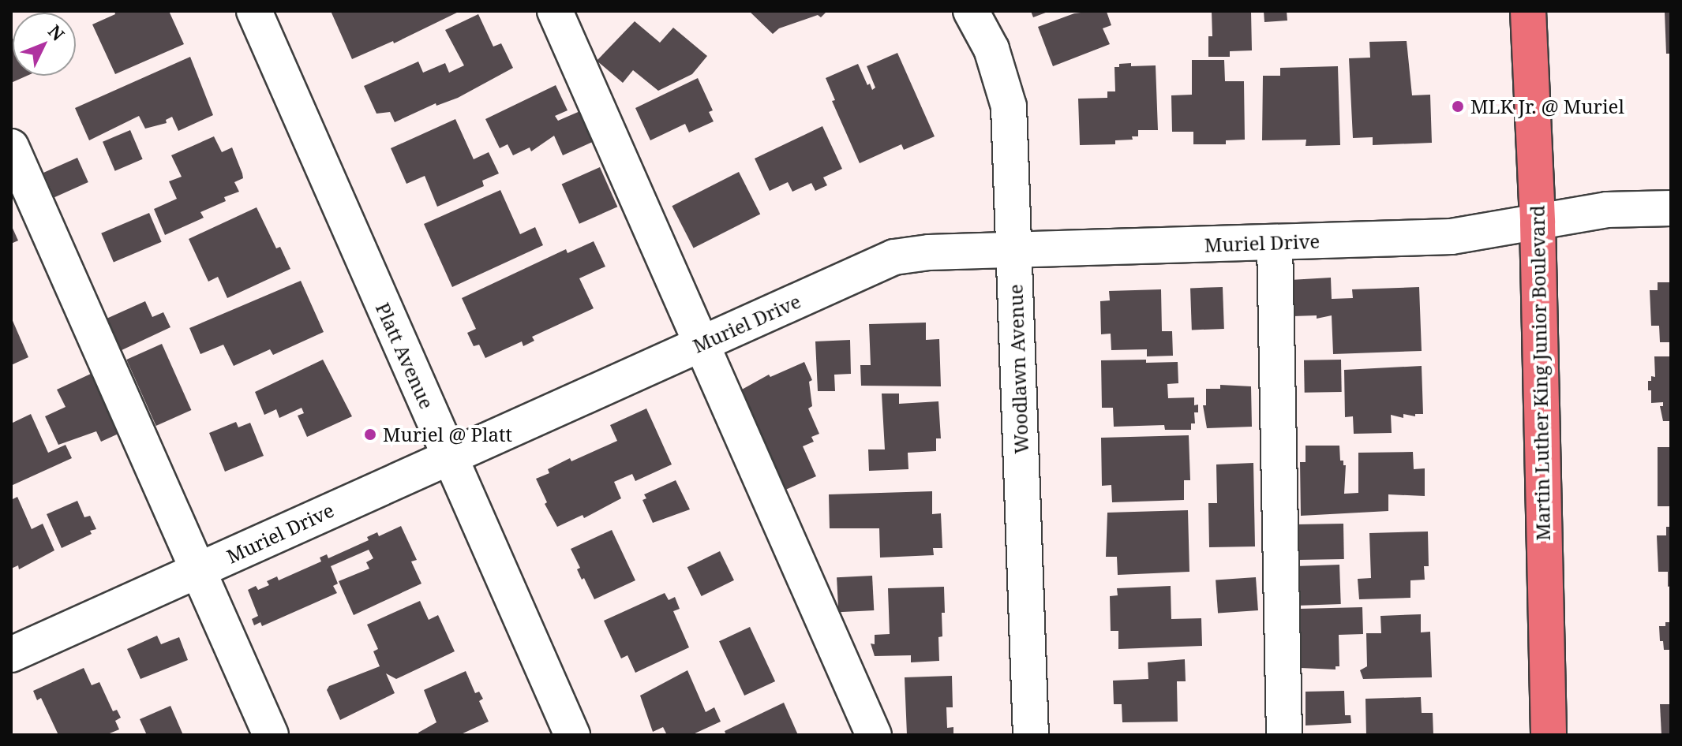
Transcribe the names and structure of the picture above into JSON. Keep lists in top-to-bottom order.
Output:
{
  "streets": {
    "main road": ["Martin Luther King Junior Boulevard"],
    "street": ["Muriel Drive", "Platt Avenue", "Woodlawn Avenue"]
  },
  "crossings": [
    ["Muriel Drive", "Platt Avenue"],
    ["Muriel Drive", "Woodlawn Avenue"],
    ["Muriel Drive", "Martin Luther King Junior Boulevard"]
  ],
  "places": ["MLK Jr. @ Muriel", "Muriel @ Platt"],
  "north": "top right"
}
